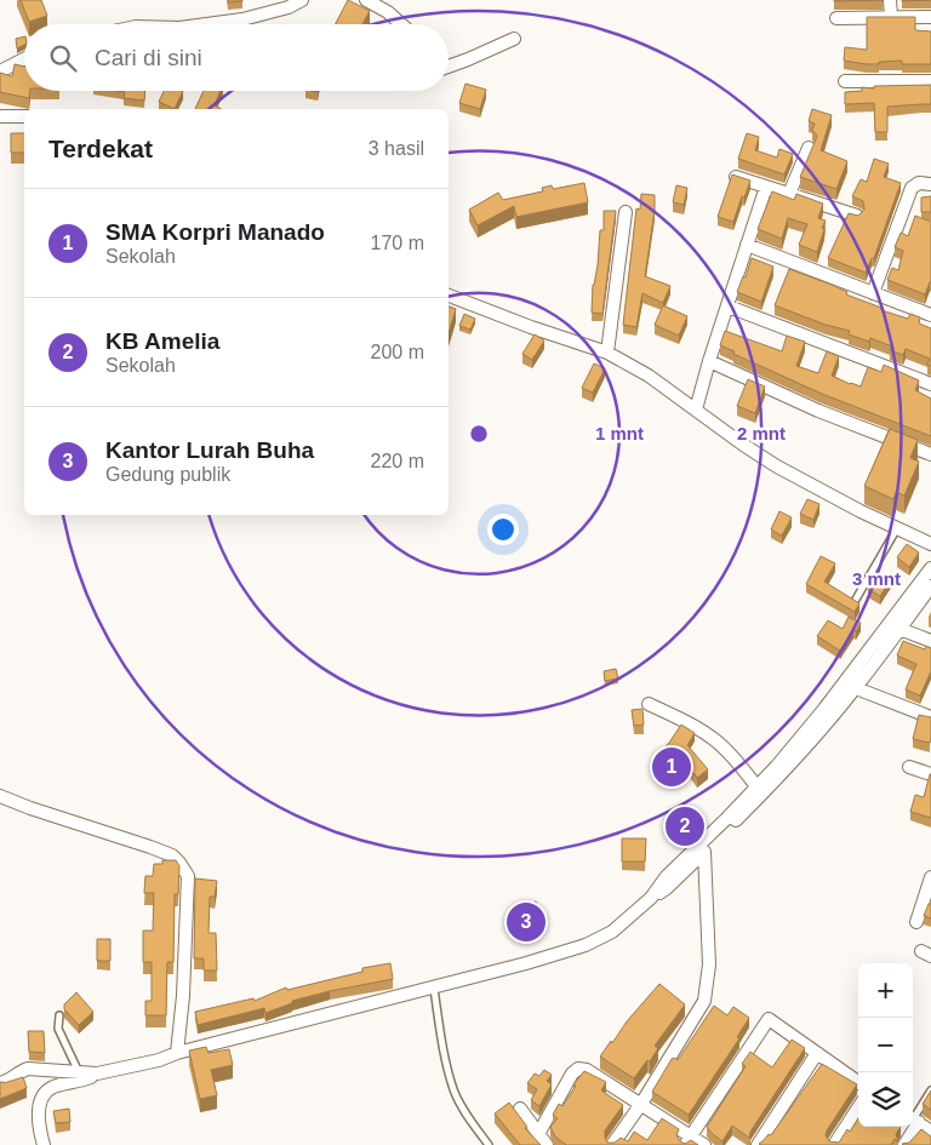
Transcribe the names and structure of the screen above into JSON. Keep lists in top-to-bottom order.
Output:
{
  "page": {
    "search": "Cari di sini",
    "heading": ["Terdekat", "3 hasil"],
    "list": [
      {
        "mark": "1",
        "name": "SMA Korpri Manado",
        "note": "Sekolah",
        "value": "170 m"
      },
      {
        "mark": "2",
        "name": "KB Amelia",
        "note": "Sekolah",
        "value": "200 m"
      },
      {
        "mark": "3",
        "name": "Kantor Lurah Buha",
        "note": "Gedung publik",
        "value": "220 m"
      }
    ],
    "pins": ["1", "2", "3"],
    "map_buttons": ["+", "−"]
  },
  "rings": ["1 mnt", "2 mnt", "3 mnt"]
}
